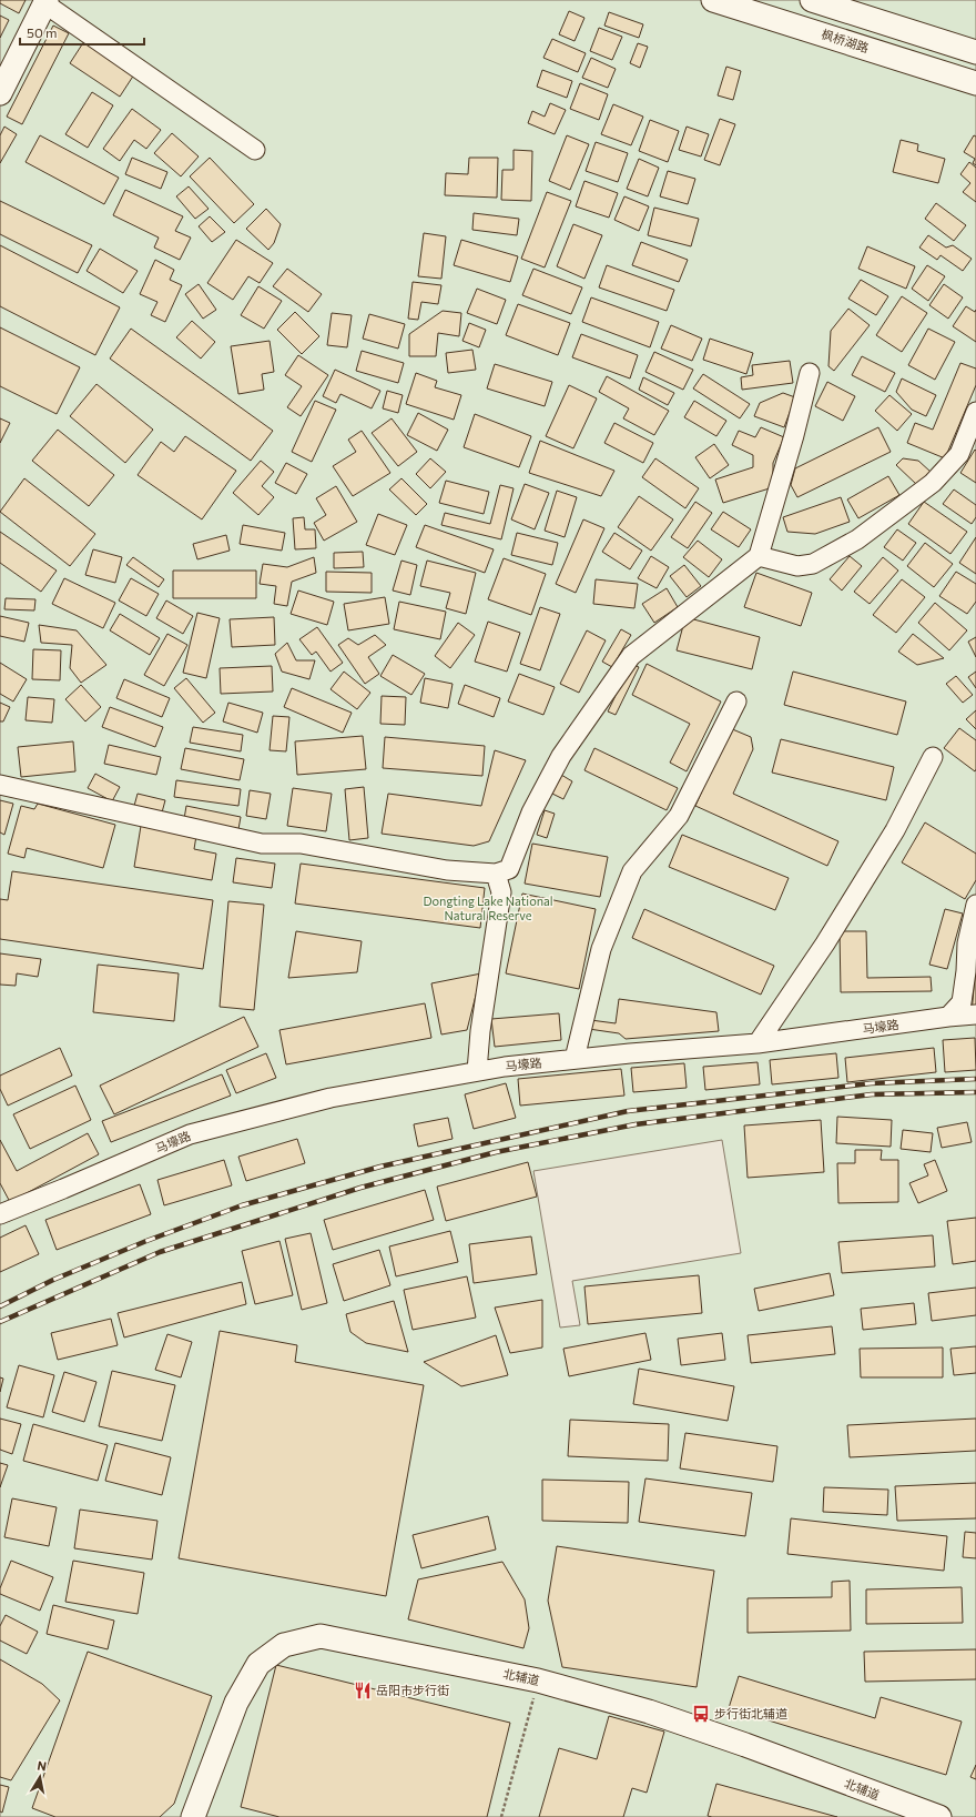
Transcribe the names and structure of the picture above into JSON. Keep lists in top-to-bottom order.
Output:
{
  "streets": {
    "main road": ["枫桥湖路", "北辅道"],
    "street": ["马壕路"]
  },
  "parks": ["Dongting Lake National Natural Reserve"],
  "places": {
    "restaurant": ["岳阳市步行街"],
    "bus stop": ["步行街北辅道"]
  },
  "scale_bar": "50 m",
  "north": "top"
}
